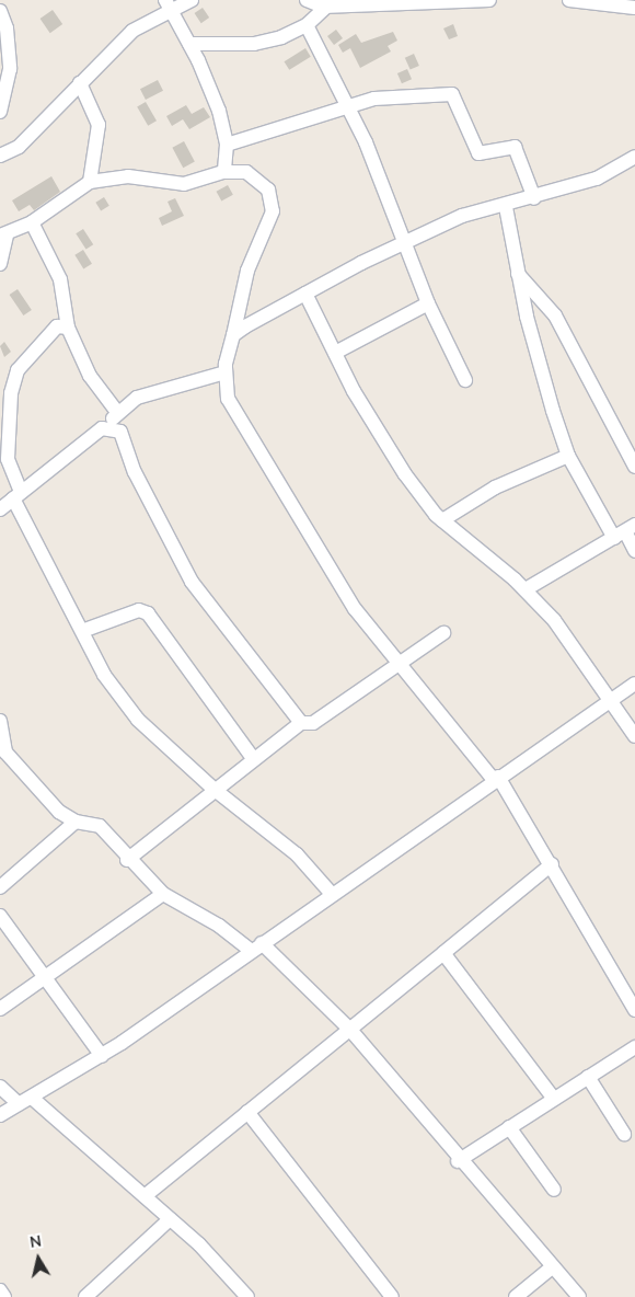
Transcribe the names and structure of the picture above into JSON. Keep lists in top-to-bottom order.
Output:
{
  "north": "top"
}
